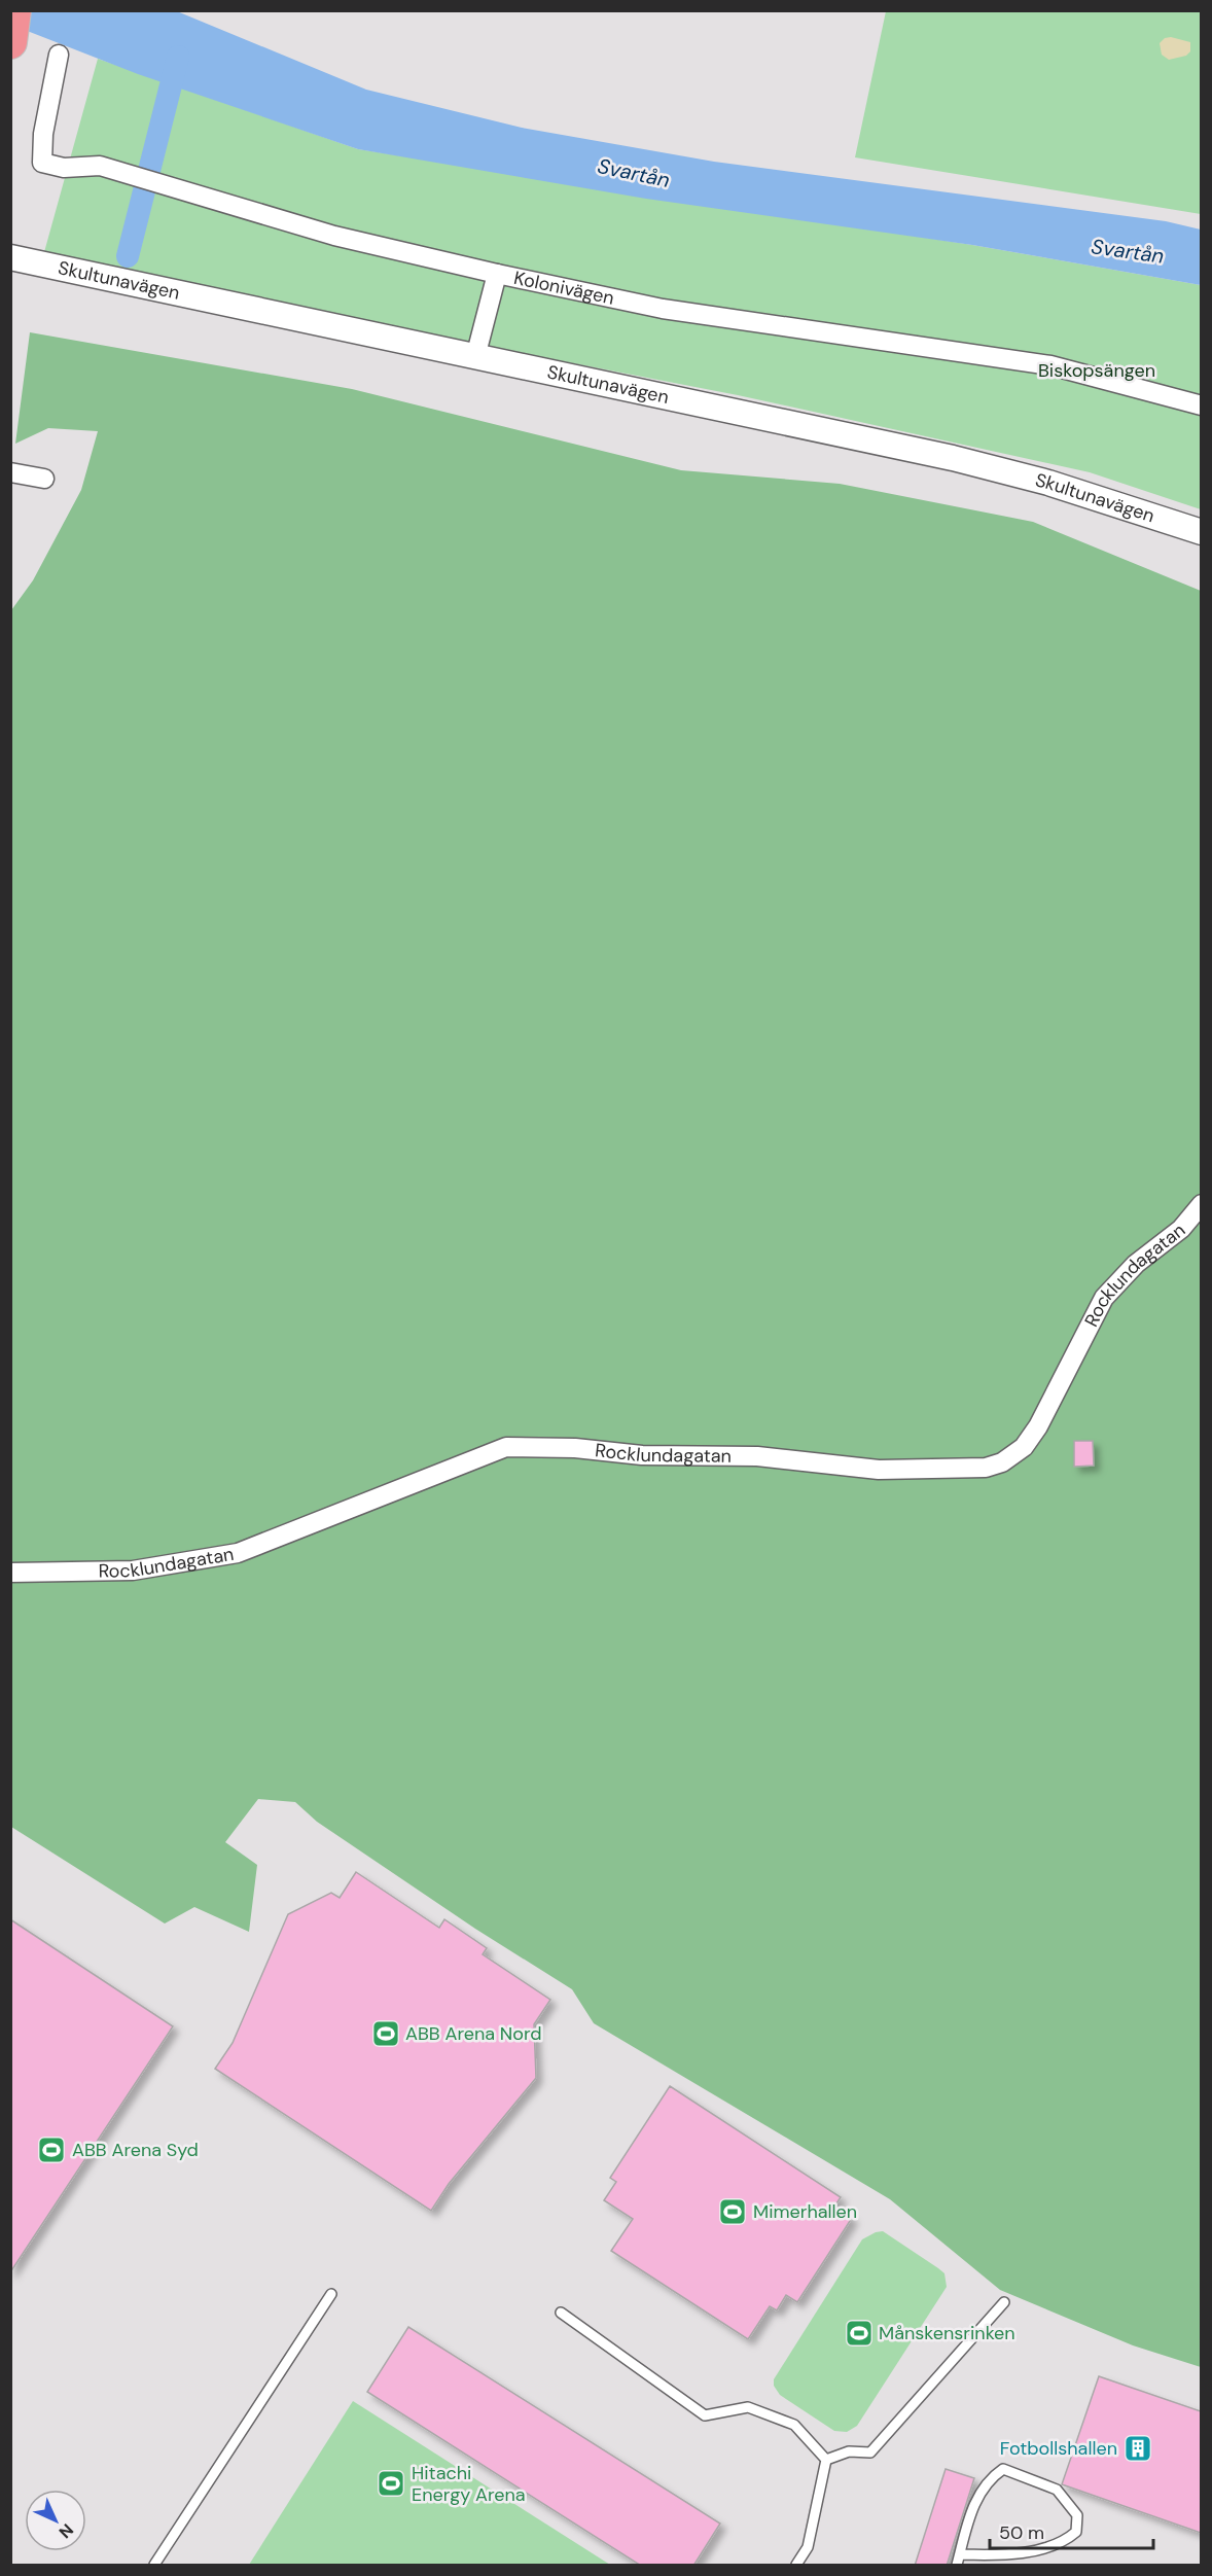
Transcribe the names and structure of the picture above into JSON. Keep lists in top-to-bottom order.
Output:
{
  "streets": {
    "street": ["Skultunavägen", "Kolonivägen", "Rocklundagatan"]
  },
  "water": ["Svartån"],
  "parks": ["Biskopsängen"],
  "places": {
    "sports": [
      "ABB Arena Nord",
      "ABB Arena Syd",
      "Mimerhallen",
      "Månskensrinken",
      "Hitachi Energy Arena"
    ],
    "building": ["Fotbollshallen"]
  },
  "scale_bar": "50 m",
  "north": "bottom right"
}
